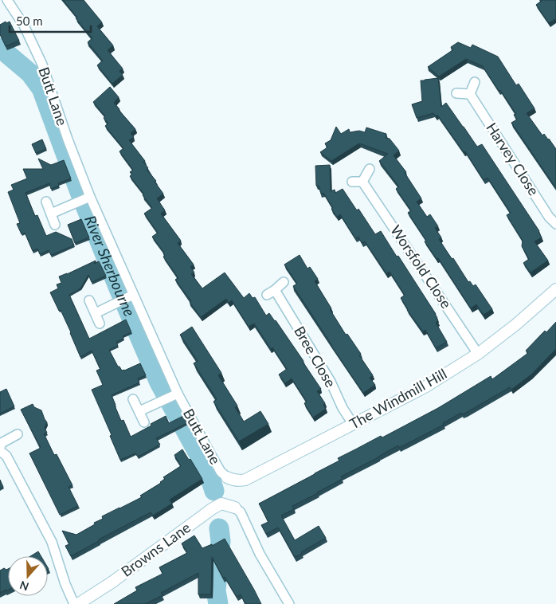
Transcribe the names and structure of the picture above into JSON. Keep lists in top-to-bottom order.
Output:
{
  "streets": {
    "street": [
      "Butt Lane",
      "Harvey Close",
      "Worsfold Close",
      "Bree Close",
      "The Windmill Hill",
      "Browns Lane"
    ]
  },
  "crossings": [
    ["Butt Lane", "The Windmill Hill"],
    ["Worsfold Close", "The Windmill Hill"],
    ["Bree Close", "The Windmill Hill"]
  ],
  "water": ["River Sherbourne"],
  "scale_bar": "50 m",
  "north": "bottom"
}
